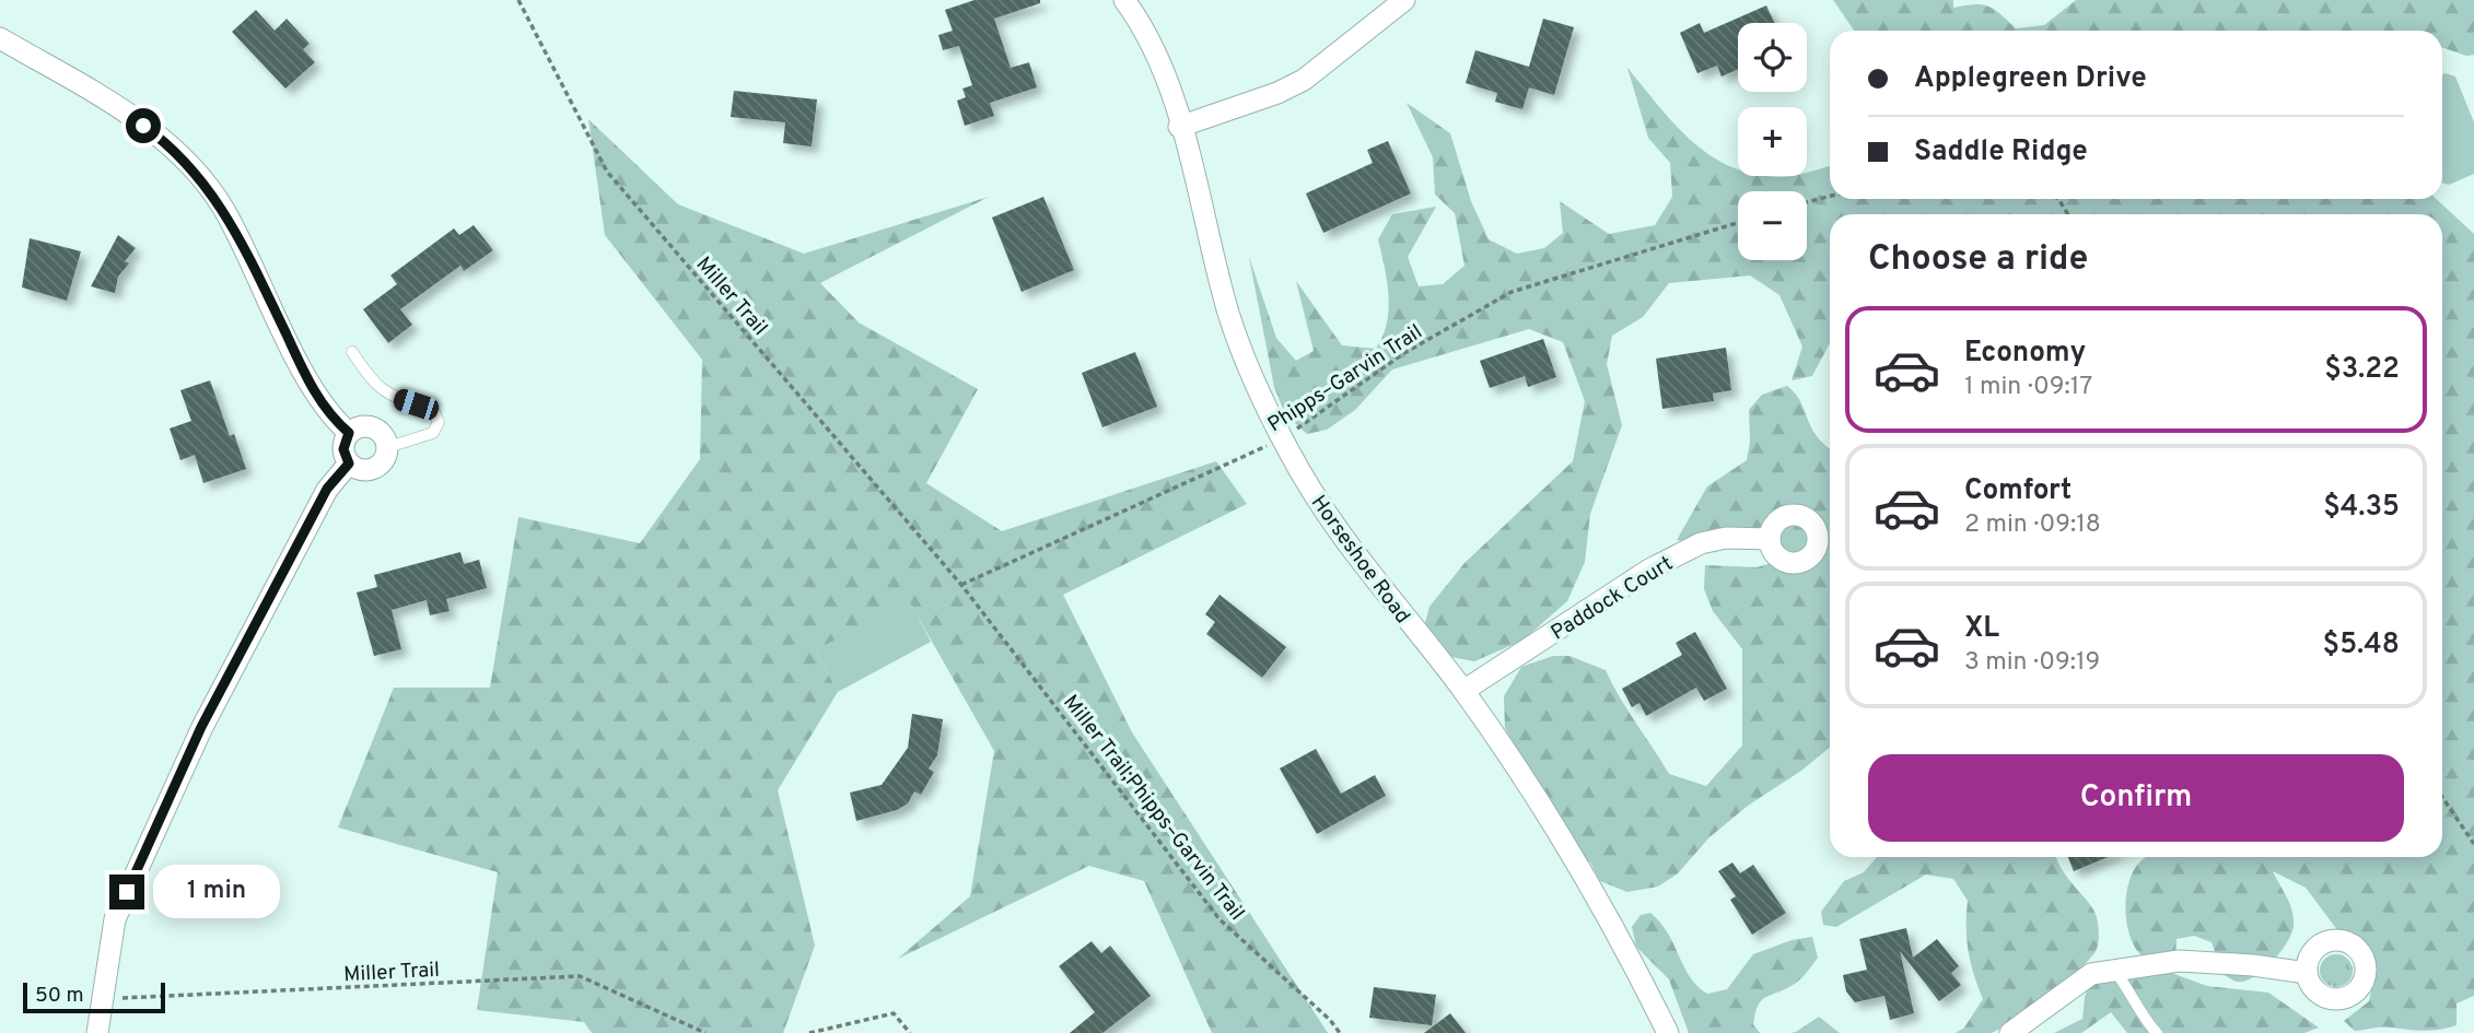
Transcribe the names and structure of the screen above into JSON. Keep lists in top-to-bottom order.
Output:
{
  "streets": {
    "street": ["Horseshoe Road", "Paddock Court"],
    "path": ["Miller Trail", "Phipps–Garvin Trail", "Miller Trail;Phipps–Garvin Trail"]
  },
  "crossings": [
    ["Miller Trail", "Phipps–Garvin Trail"],
    ["Miller Trail", "Miller Trail;Phipps–Garvin Trail"],
    ["Phipps–Garvin Trail", "Horseshoe Road"],
    ["Phipps–Garvin Trail", "Miller Trail;Phipps–Garvin Trail"],
    ["Horseshoe Road", "Paddock Court"]
  ],
  "scale_bar": "50 m",
  "page": {
    "map_buttons": ["+", "−"],
    "banner": ["Applegreen Drive", "Saddle Ridge"],
    "heading": "Choose a ride",
    "list": [
      {
        "name": "Economy",
        "note": "1 min · 09:17",
        "value": "$3.22"
      },
      {
        "name": "Comfort",
        "note": "2 min · 09:18",
        "value": "$4.35"
      },
      {
        "name": "XL",
        "note": "3 min · 09:19",
        "value": "$5.48"
      }
    ],
    "buttons": "Confirm",
    "bubble": "1 min",
    "scale": "50 m"
  }
}
